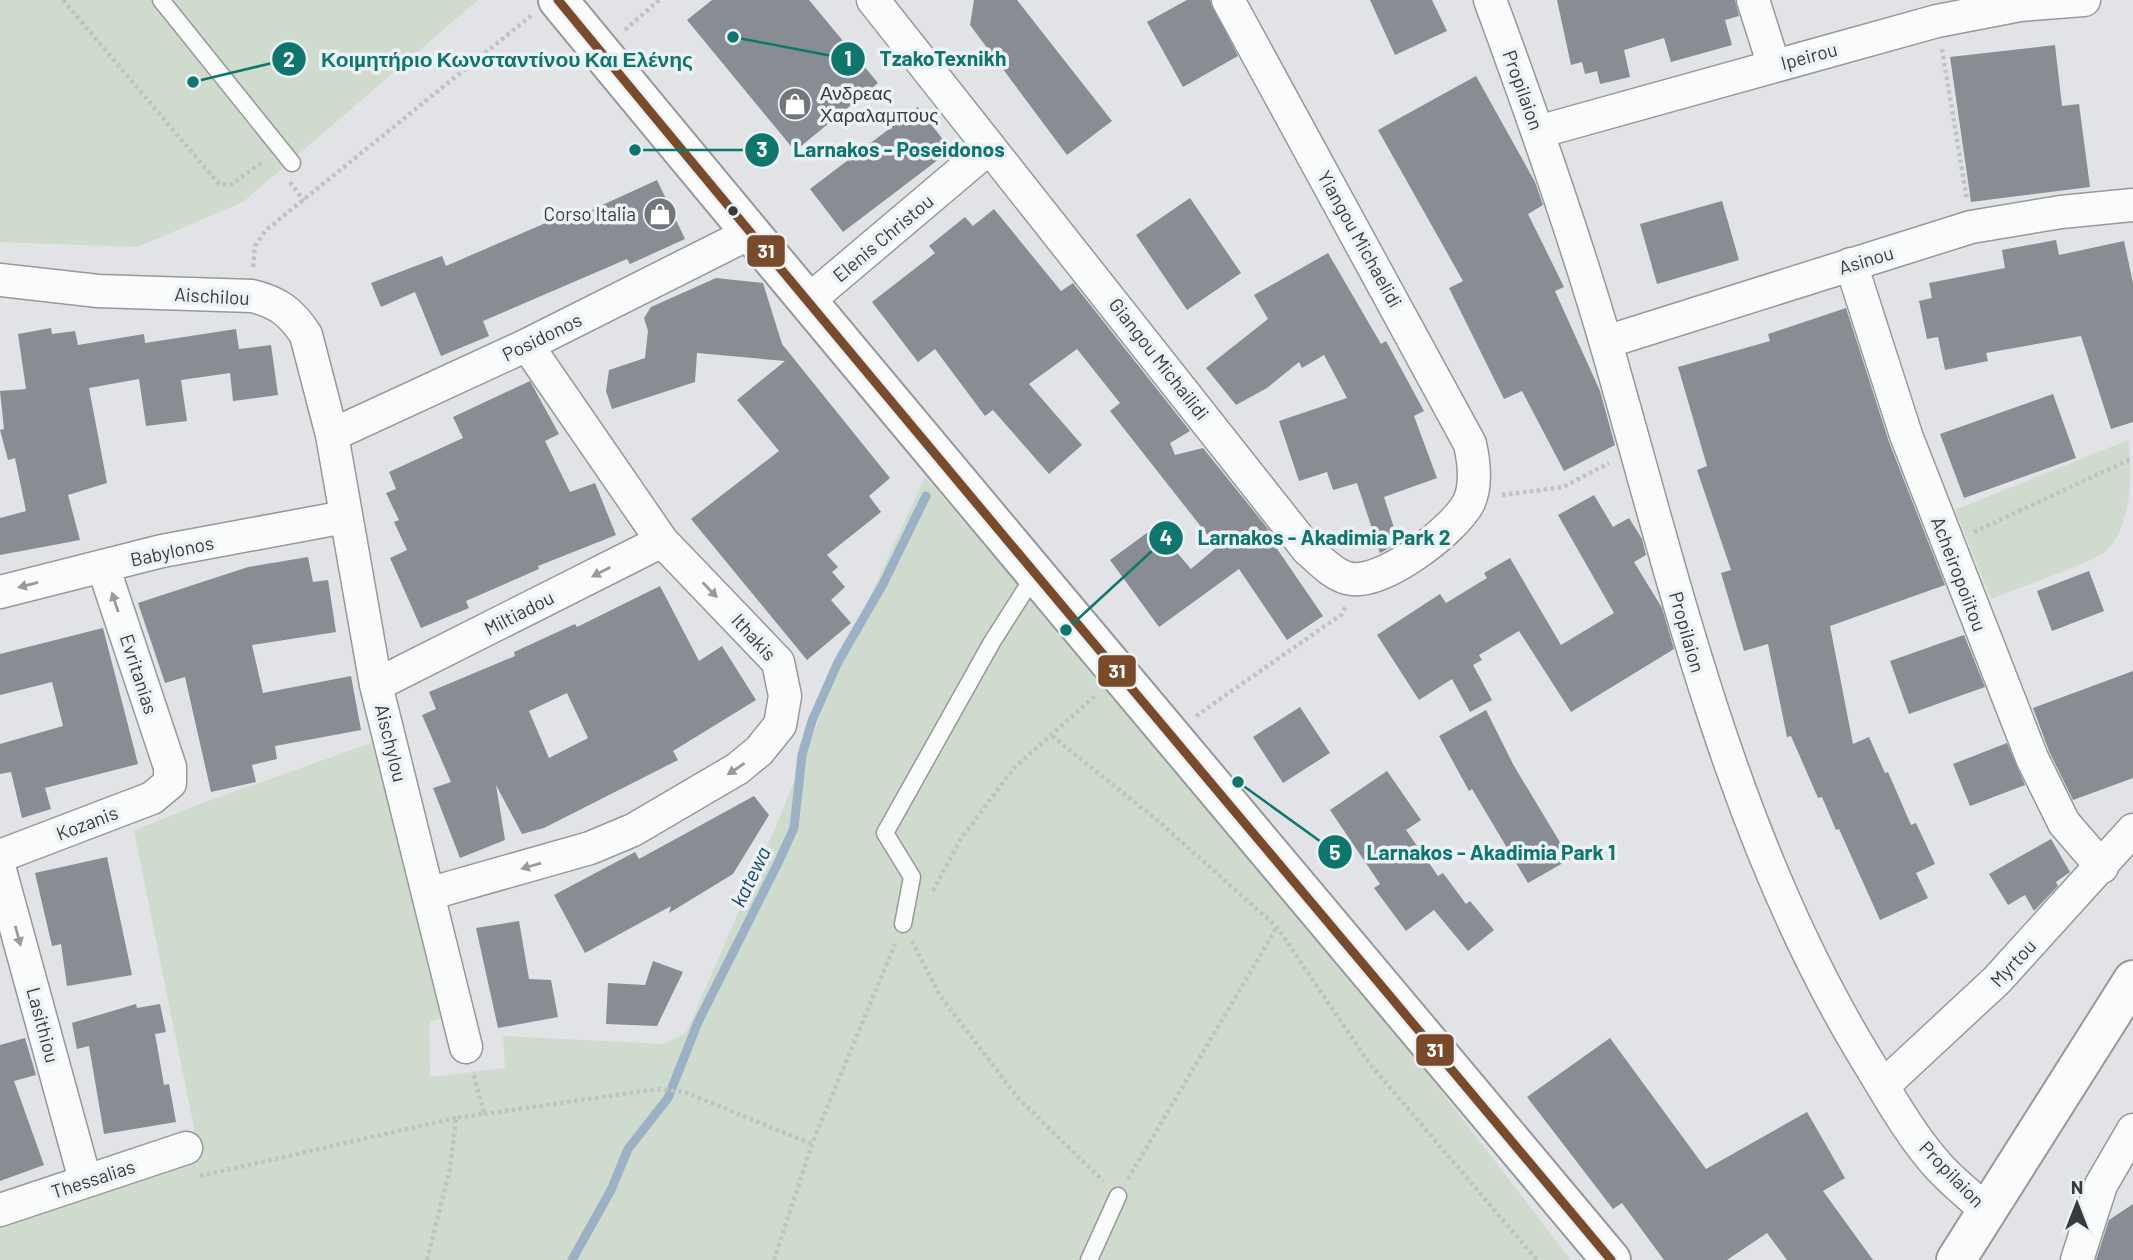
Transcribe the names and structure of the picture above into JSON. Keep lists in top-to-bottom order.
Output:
{
  "streets": {
    "street": [
      "Ipeirou",
      "Propilaion",
      "Elenis Christou",
      "Yiangou Michaelidi",
      "Asinou",
      "Aischilou",
      "Posidonos",
      "Giangou Michailidi",
      "Babylonos",
      "Acheiropoiitou",
      "Miltiadou",
      "Ithakis",
      "Evritanias",
      "Aischylou",
      "Kozanis",
      "Myrtou",
      "Lasithiou",
      "Thessalias"
    ]
  },
  "crossings": [
    ["Ipeirou", "Propilaion"],
    ["Propilaion", "Asinou"],
    ["Propilaion", "Myrtou"],
    ["Elenis Christou", "Giangou Michailidi"],
    ["Asinou", "Acheiropoiitou"],
    ["Aischilou", "Posidonos"],
    ["Aischilou", "Aischylou"],
    ["Posidonos", "Ithakis"],
    ["Posidonos", "Aischylou"],
    ["Babylonos", "Evritanias"],
    ["Babylonos", "Aischylou"],
    ["Acheiropoiitou", "Myrtou"],
    ["Miltiadou", "Ithakis"],
    ["Miltiadou", "Aischylou"],
    ["Ithakis", "Aischylou"],
    ["Evritanias", "Kozanis"],
    ["Lasithiou", "Thessalias"]
  ],
  "one_way": ["Miltiadou", "Evritanias", "Lasithiou"],
  "water": ["katewa"],
  "places": {
    "other": [
      "TzakoTexnikh",
      "Κοιμητήριο Κωνσταντίνου Και Ελένης",
      "Larnakos - Poseidonos",
      "Larnakos - Akadimia Park 2",
      "Larnakos - Akadimia Park 1"
    ],
    "shop": ["Ανδρεας Χαραλαμπους", "Corso Italia"]
  },
  "lines": ["transit line 31"],
  "north": "top"
}
